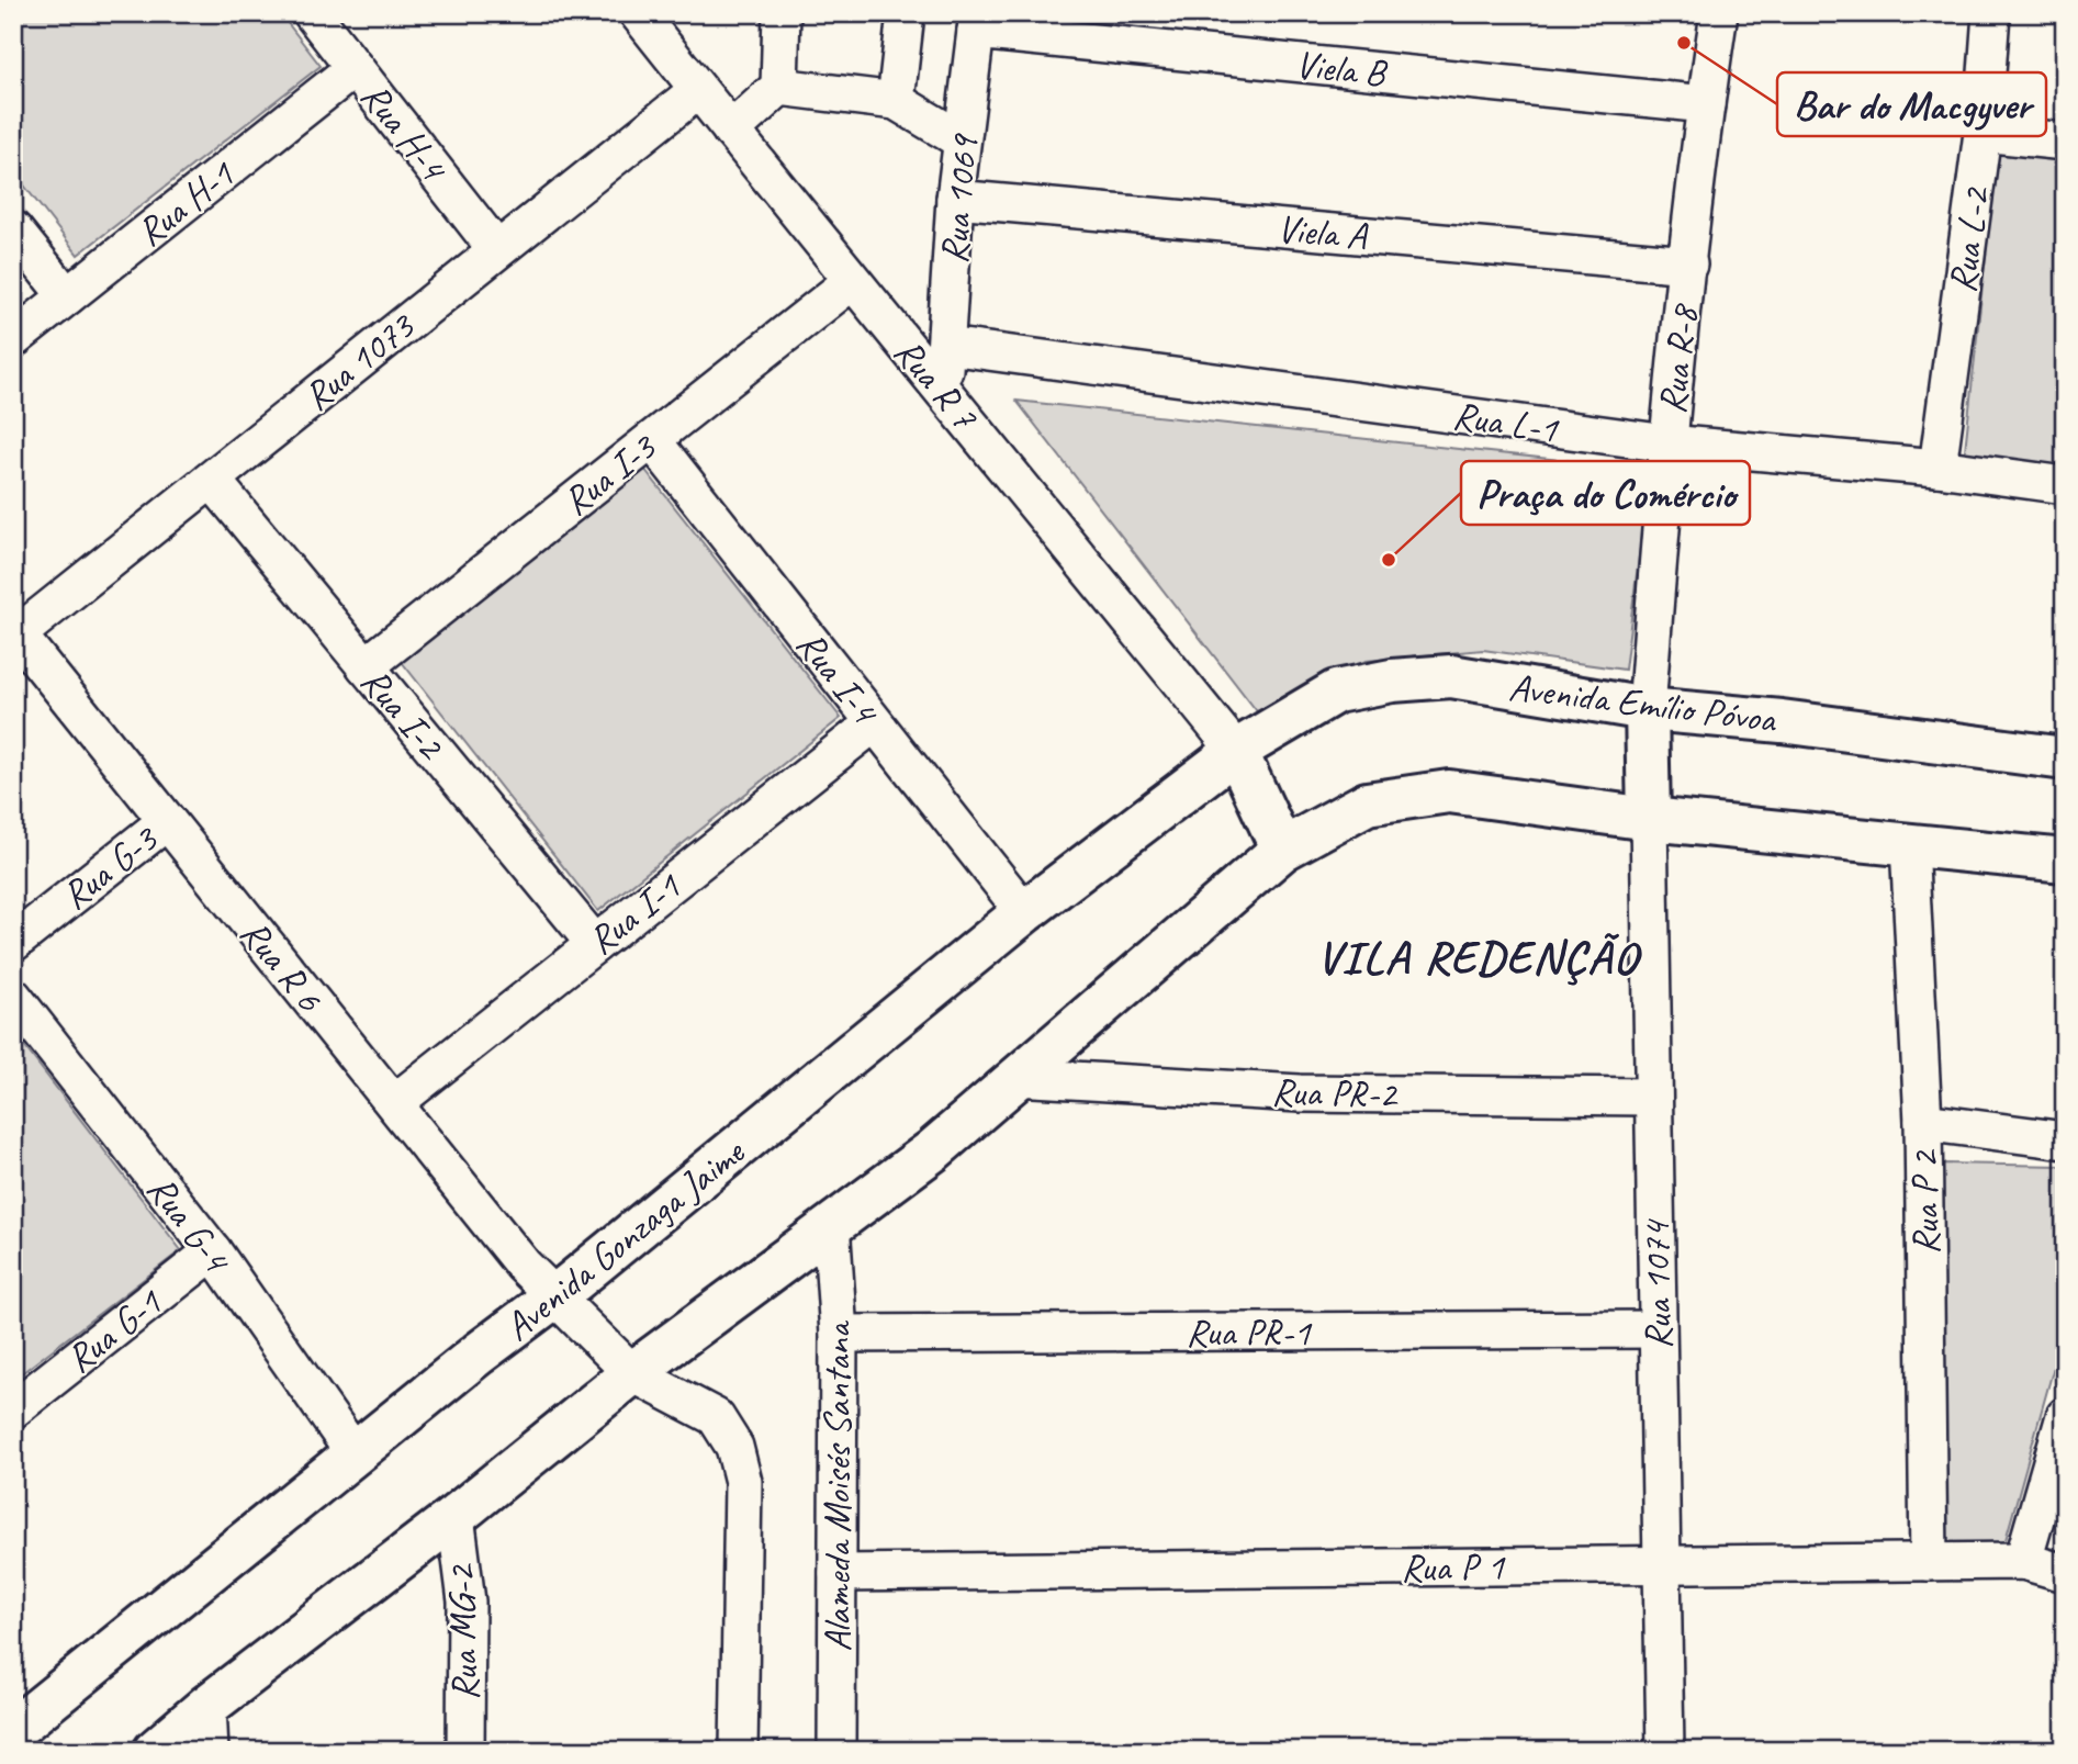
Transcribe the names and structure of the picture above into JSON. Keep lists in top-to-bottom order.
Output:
{
  "streets": {
    "main road": ["Avenida Emílio Póvoa", "Avenida Gonzaga Jaime"],
    "street": [
      "Viela B",
      "Rua H-4",
      "Rua 1069",
      "Rua H-1",
      "Viela A",
      "Rua L-2",
      "Rua R-8",
      "Rua 1073",
      "Rua R 7",
      "Rua L-1",
      "Rua I-3",
      "Rua I-4",
      "Rua I-2",
      "Rua G-3",
      "Rua I-1",
      "Rua R 6",
      "Rua PR-2",
      "Rua P 2",
      "Rua G-4",
      "Rua 1074",
      "Rua G-1",
      "Rua PR-1",
      "Alameda Moisés Santana",
      "Rua P 1",
      "Rua MG-2"
    ]
  },
  "crossings": [
    ["Viela B", "Rua 1069"],
    ["Viela B", "Rua R-8"],
    ["Rua H-4", "Rua H-1"],
    ["Rua H-4", "Rua 1073"],
    ["Rua 1069", "Viela A"],
    ["Rua 1069", "Rua R 7"],
    ["Rua 1069", "Rua L-1"],
    ["Viela A", "Rua R-8"],
    ["Rua L-2", "Rua L-1"],
    ["Rua R-8", "Rua L-1"],
    ["Rua R-8", "Avenida Emílio Póvoa"],
    ["Rua 1073", "Rua R 7"],
    ["Rua 1073", "Rua I-2"],
    ["Rua 1073", "Rua R 6"],
    ["Rua R 7", "Rua I-3"],
    ["Rua R 7", "Avenida Emílio Póvoa"],
    ["Rua R 7", "Avenida Gonzaga Jaime"],
    ["Rua I-3", "Rua I-4"],
    ["Rua I-3", "Rua I-2"],
    ["Rua I-4", "Rua I-1"],
    ["Rua I-4", "Avenida Gonzaga Jaime"],
    ["Avenida Emílio Póvoa", "Avenida Gonzaga Jaime"],
    ["Rua I-2", "Rua I-1"],
    ["Rua G-3", "Rua R 6"],
    ["Rua I-1", "Rua R 6"],
    ["Rua R 6", "Avenida Gonzaga Jaime"],
    ["Rua PR-2", "Rua 1074"],
    ["Rua P 2", "Rua P 1"],
    ["Rua G-4", "Avenida Gonzaga Jaime"],
    ["Rua G-4", "Rua G-1"],
    ["Rua 1074", "Rua PR-1"],
    ["Rua 1074", "Rua P 1"],
    ["Rua PR-1", "Alameda Moisés Santana"],
    ["Alameda Moisés Santana", "Rua P 1"]
  ],
  "districts": ["VILA REDENÇÃO"],
  "places": ["Bar do Macgyver", "Praça do Comércio"]
}
